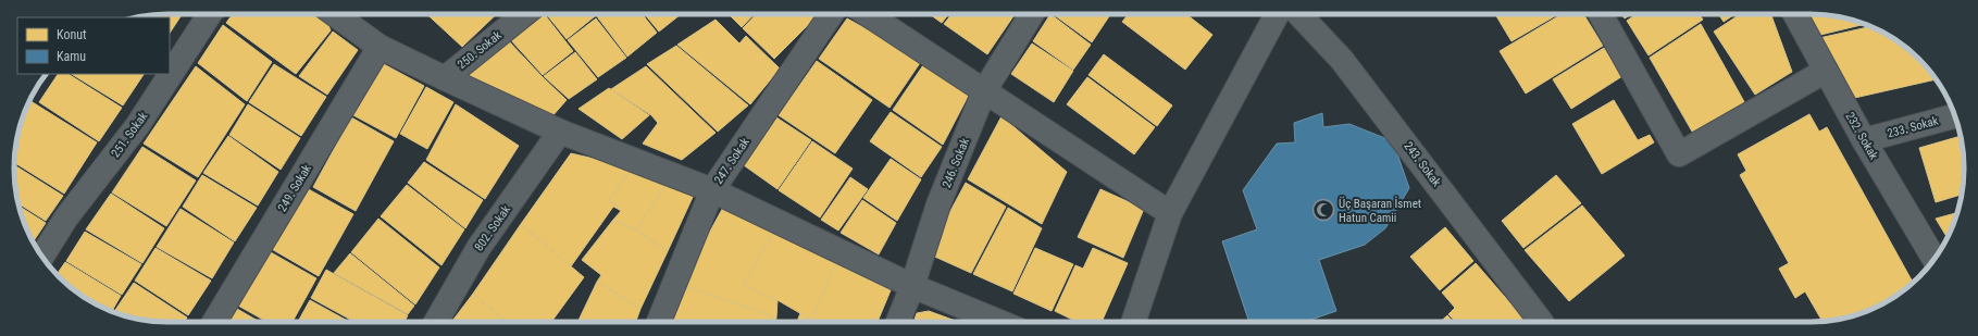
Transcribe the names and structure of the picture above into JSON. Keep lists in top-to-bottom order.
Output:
{
  "streets": {
    "street": [
      "250. Sokak",
      "233. Sokak",
      "251. Sokak",
      "232. Sokak",
      "247. Sokak",
      "246. Sokak",
      "243. Sokak",
      "249. Sokak",
      "802. Sokak"
    ]
  },
  "crossings": [
    ["233. Sokak", "232. Sokak"]
  ],
  "places": {
    "mosque": ["Üç Başaran İsmet Hatun Camii"]
  },
  "legend": ["Konut", "Kamu"]
}
